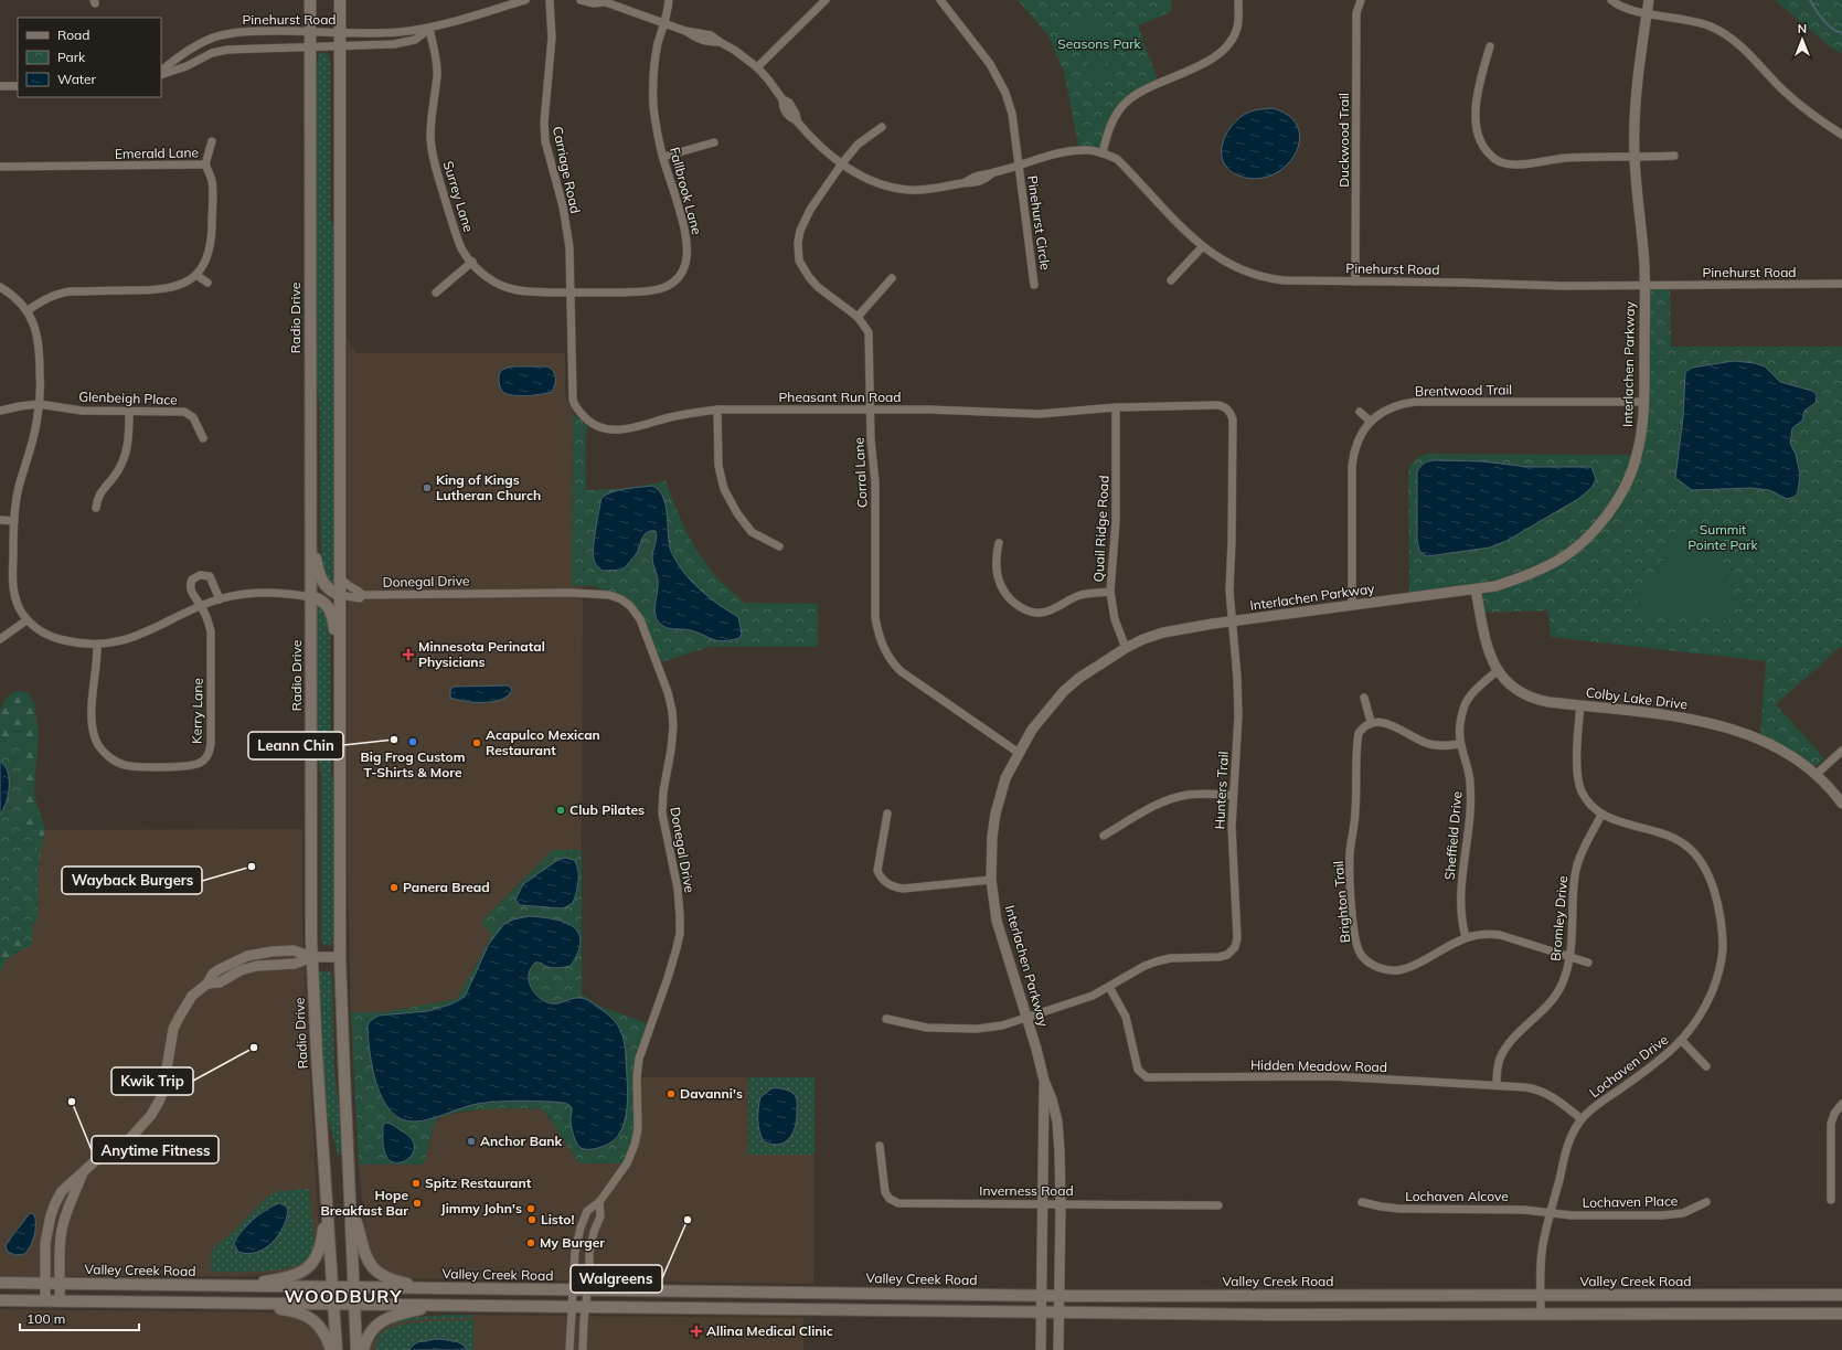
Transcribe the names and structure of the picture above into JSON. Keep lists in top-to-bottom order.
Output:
{
  "streets": {
    "main road": ["Radio Drive", "Valley Creek Road"],
    "street": [
      "Pinehurst Road",
      "Duckwood Trail",
      "Emerald Lane",
      "Carriage Road",
      "Fallbrook Lane",
      "Surrey Lane",
      "Pinehurst Circle",
      "Interlachen Parkway",
      "Brentwood Trail",
      "Pheasant Run Road",
      "Glenbeigh Place",
      "Corral Lane",
      "Quail Ridge Road",
      "Donegal Drive",
      "Colby Lake Drive",
      "Kerry Lane",
      "Hunters Trail",
      "Sheffield Drive",
      "Brighton Trail",
      "Bromley Drive",
      "Hidden Meadow Road",
      "Lochaven Drive",
      "Inverness Road",
      "Lochaven Alcove",
      "Lochaven Place"
    ]
  },
  "crossings": [
    ["Pinehurst Road", "Duckwood Trail"],
    ["Pinehurst Road", "Fallbrook Lane"],
    ["Pinehurst Road", "Surrey Lane"],
    ["Pinehurst Road", "Pinehurst Circle"],
    ["Pinehurst Road", "Radio Drive"],
    ["Pinehurst Road", "Interlachen Parkway"],
    ["Pinehurst Road", "Corral Lane"],
    ["Carriage Road", "Fallbrook Lane"],
    ["Carriage Road", "Surrey Lane"],
    ["Carriage Road", "Pheasant Run Road"],
    ["Fallbrook Lane", "Surrey Lane"],
    ["Fallbrook Lane", "Pheasant Run Road"],
    ["Surrey Lane", "Pheasant Run Road"],
    ["Radio Drive", "Valley Creek Road"],
    ["Interlachen Parkway", "Brentwood Trail"],
    ["Interlachen Parkway", "Corral Lane"],
    ["Interlachen Parkway", "Quail Ridge Road"],
    ["Interlachen Parkway", "Colby Lake Drive"],
    ["Interlachen Parkway", "Hunters Trail"],
    ["Interlachen Parkway", "Inverness Road"],
    ["Interlachen Parkway", "Valley Creek Road"],
    ["Pheasant Run Road", "Corral Lane"],
    ["Pheasant Run Road", "Quail Ridge Road"],
    ["Pheasant Run Road", "Hunters Trail"],
    ["Donegal Drive", "Valley Creek Road"],
    ["Colby Lake Drive", "Sheffield Drive"],
    ["Colby Lake Drive", "Lochaven Drive"],
    ["Hunters Trail", "Hidden Meadow Road"],
    ["Sheffield Drive", "Brighton Trail"],
    ["Brighton Trail", "Bromley Drive"],
    ["Bromley Drive", "Hidden Meadow Road"],
    ["Bromley Drive", "Lochaven Drive"],
    ["Hidden Meadow Road", "Lochaven Drive"],
    ["Lochaven Drive", "Lochaven Alcove"],
    ["Lochaven Drive", "Lochaven Place"],
    ["Lochaven Drive", "Valley Creek Road"],
    ["Lochaven Alcove", "Lochaven Place"]
  ],
  "districts": ["WOODBURY"],
  "parks": ["Seasons Park", "Summit Pointe Park"],
  "places": {
    "other": [
      "King of Kings Lutheran Church",
      "Leann Chin",
      "Big Frog Custom T-Shirts & More",
      "Acapulco Mexican Restaurant",
      "Club Pilates",
      "Wayback Burgers",
      "Panera Bread",
      "Kwik Trip",
      "Davanni's",
      "Anytime Fitness",
      "Anchor Bank",
      "Spitz Restaurant",
      "Hope Breakfast Bar",
      "Jimmy John's",
      "Listo!",
      "Walgreens",
      "My Burger"
    ],
    "health": ["Minnesota Perinatal Physicians", "Allina Medical Clinic"]
  },
  "legend": ["Road", "Park", "Water"],
  "scale_bar": "100 m",
  "north": "top"
}
